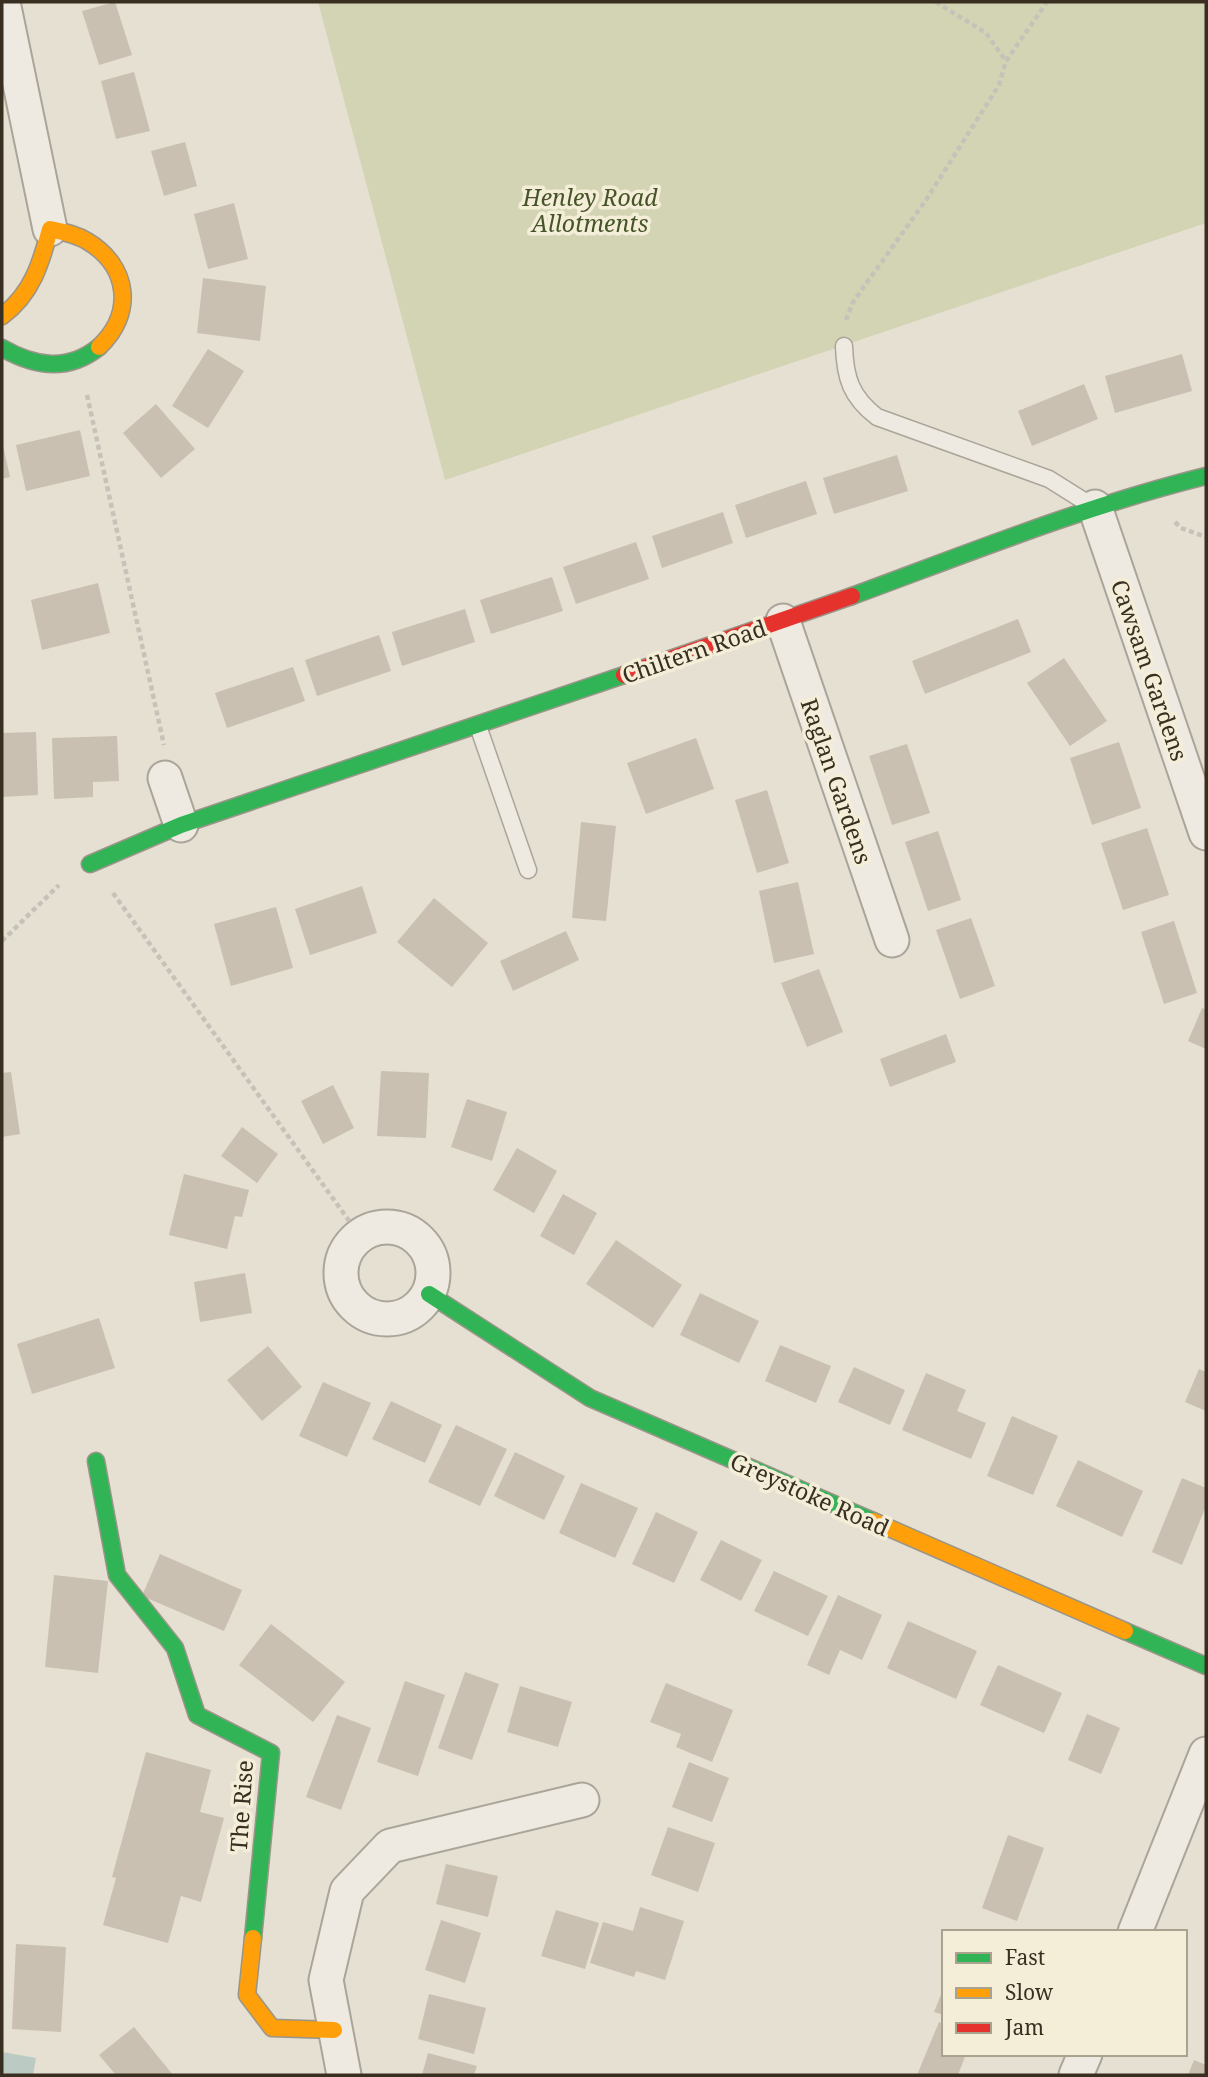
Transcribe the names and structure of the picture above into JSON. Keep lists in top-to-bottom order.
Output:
{
  "streets": {
    "street": [
      "Chiltern Road",
      "Cawsam Gardens",
      "Raglan Gardens",
      "Greystoke Road",
      "The Rise"
    ]
  },
  "crossings": [
    ["Chiltern Road", "Cawsam Gardens"],
    ["Chiltern Road", "Raglan Gardens"]
  ],
  "parks": ["Henley Road Allotments"],
  "legend": ["Fast", "Slow", "Jam"]
}
